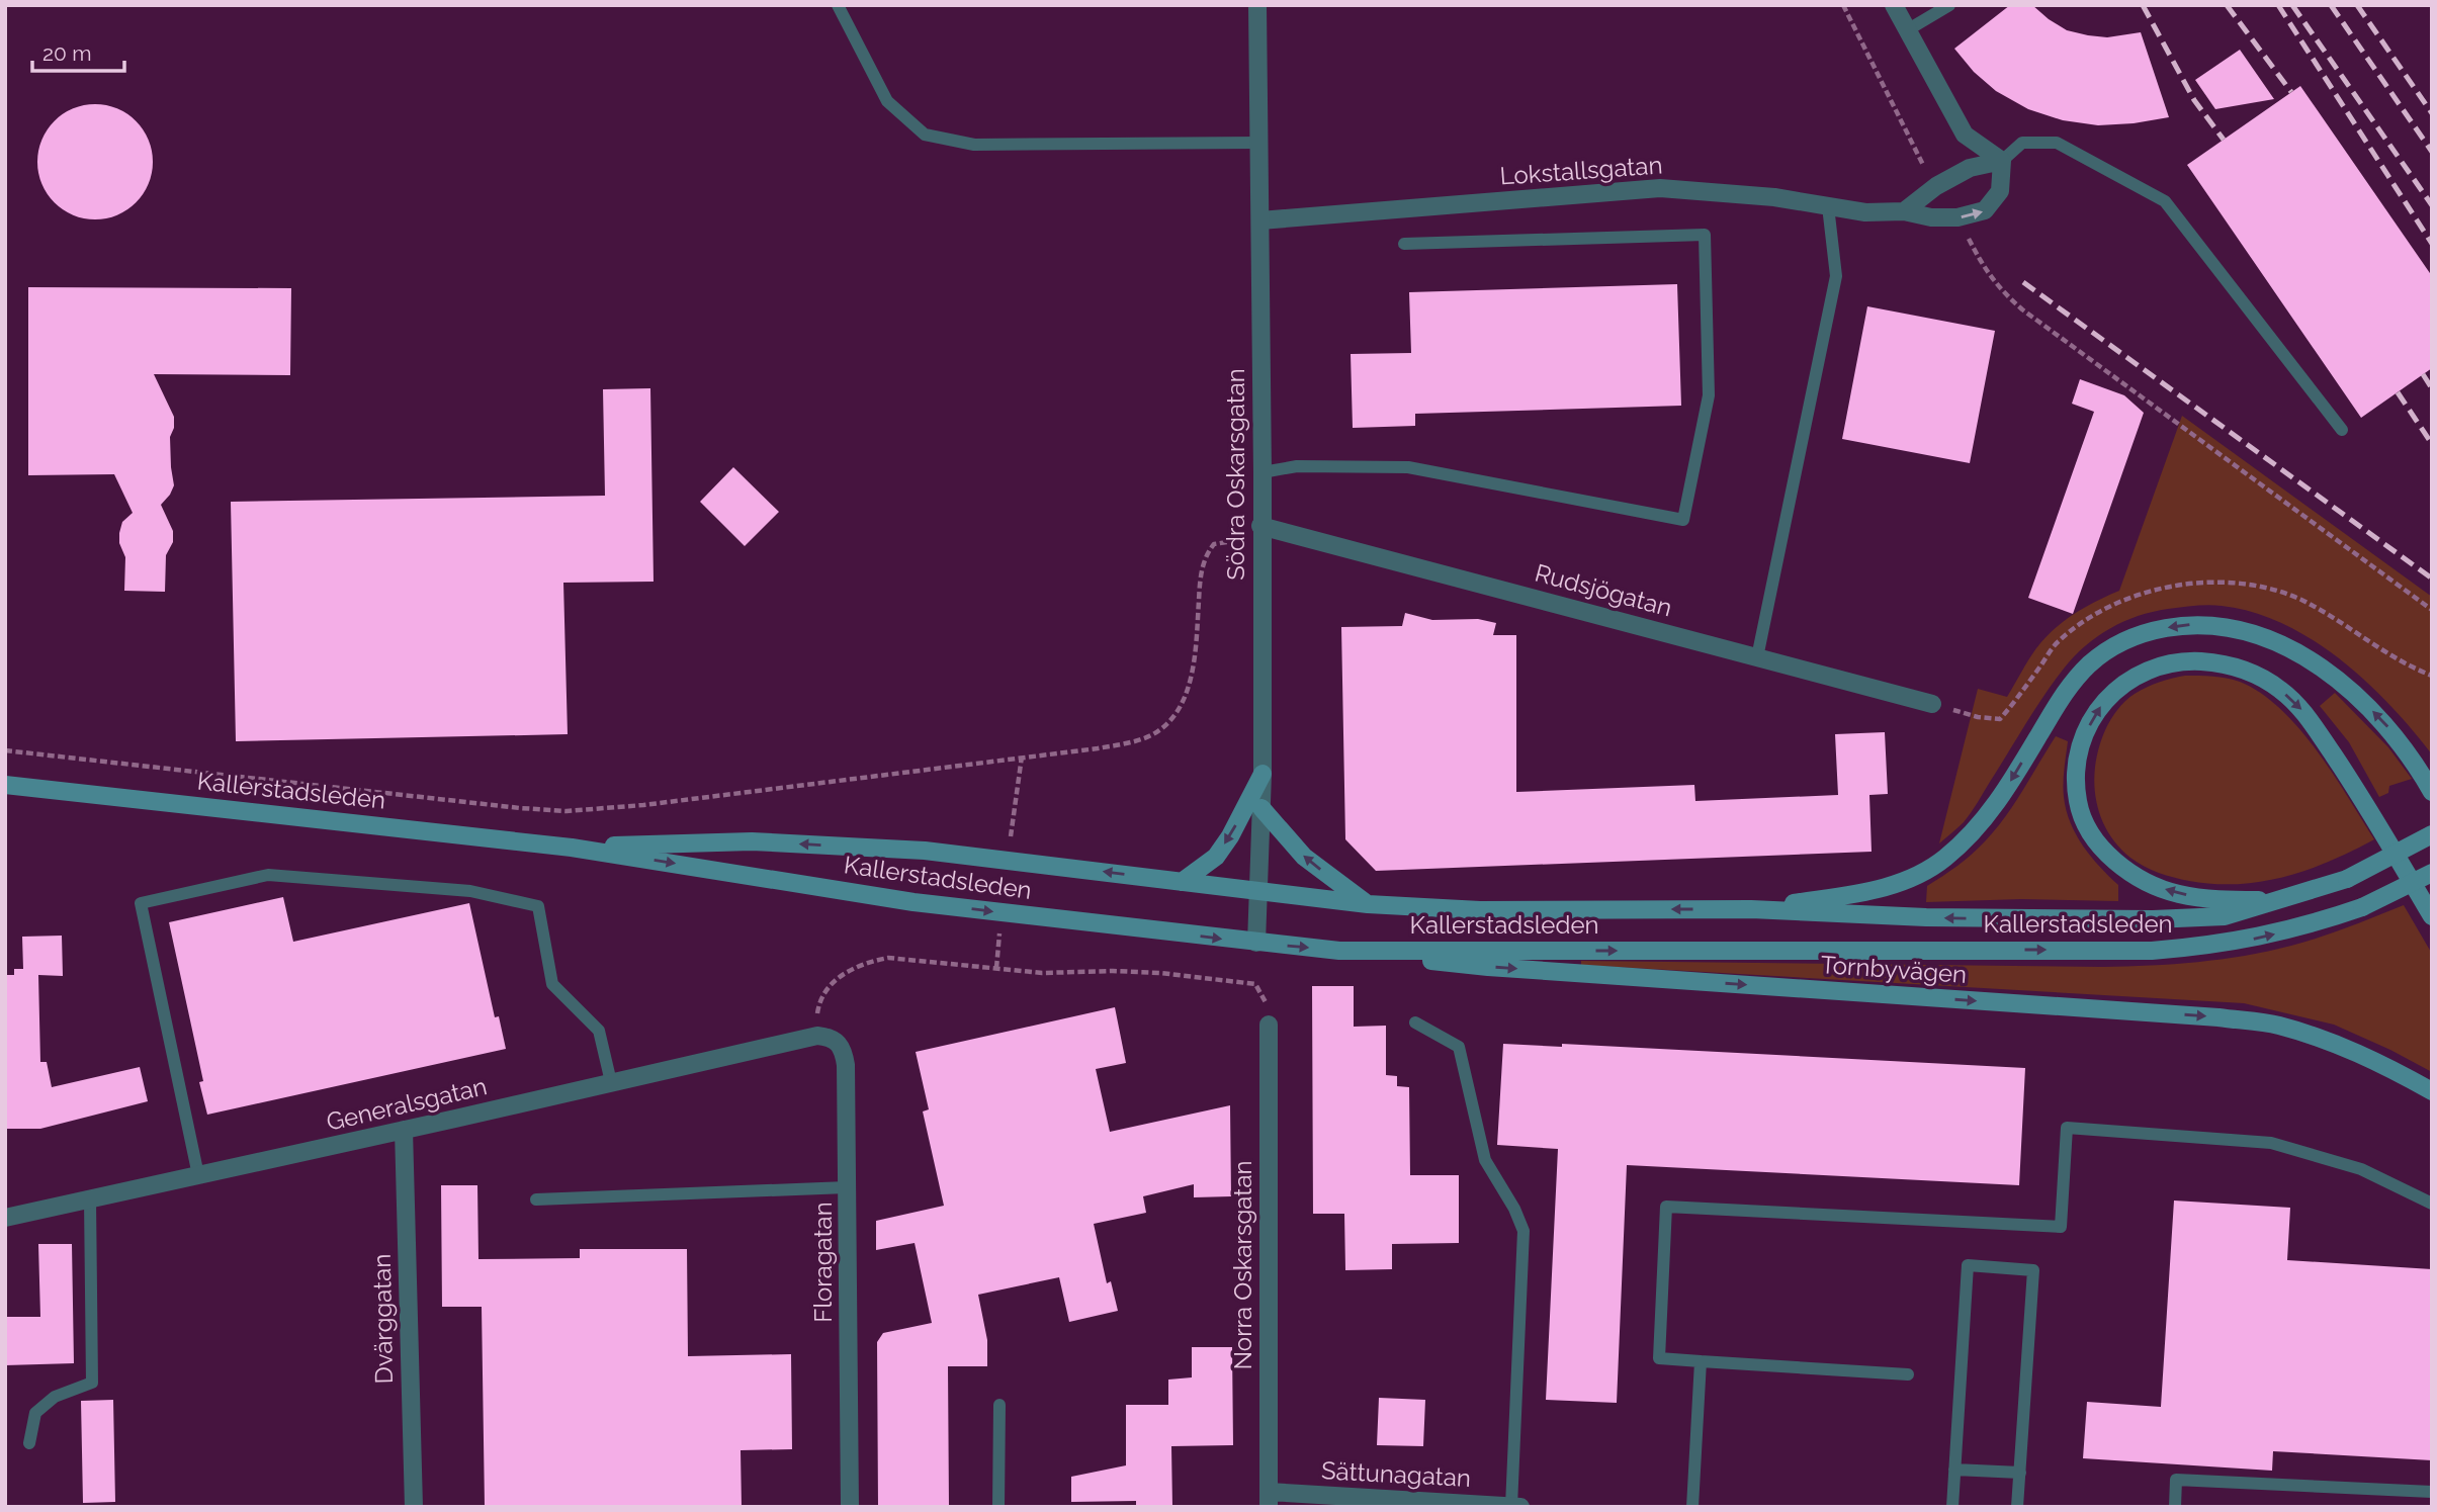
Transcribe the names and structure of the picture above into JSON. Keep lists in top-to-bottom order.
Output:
{
  "streets": {
    "main road": ["Kallerstadsleden", "Tornbyvägen"],
    "street": [
      "Lokstallsgatan",
      "Södra Oskarsgatan",
      "Rudsjögatan",
      "Generalsgatan",
      "Floragatan",
      "Norra Oskarsgatan",
      "Dvärggatan",
      "Sättunagatan"
    ]
  },
  "crossings": [
    ["Lokstallsgatan", "Södra Oskarsgatan"],
    ["Södra Oskarsgatan", "Rudsjögatan"],
    ["Södra Oskarsgatan", "Kallerstadsleden"],
    ["Kallerstadsleden", "Tornbyvägen"],
    ["Generalsgatan", "Floragatan"],
    ["Generalsgatan", "Dvärggatan"],
    ["Norra Oskarsgatan", "Sättunagatan"]
  ],
  "one_way": ["Tornbyvägen"],
  "scale_bar": "20 m"
}
